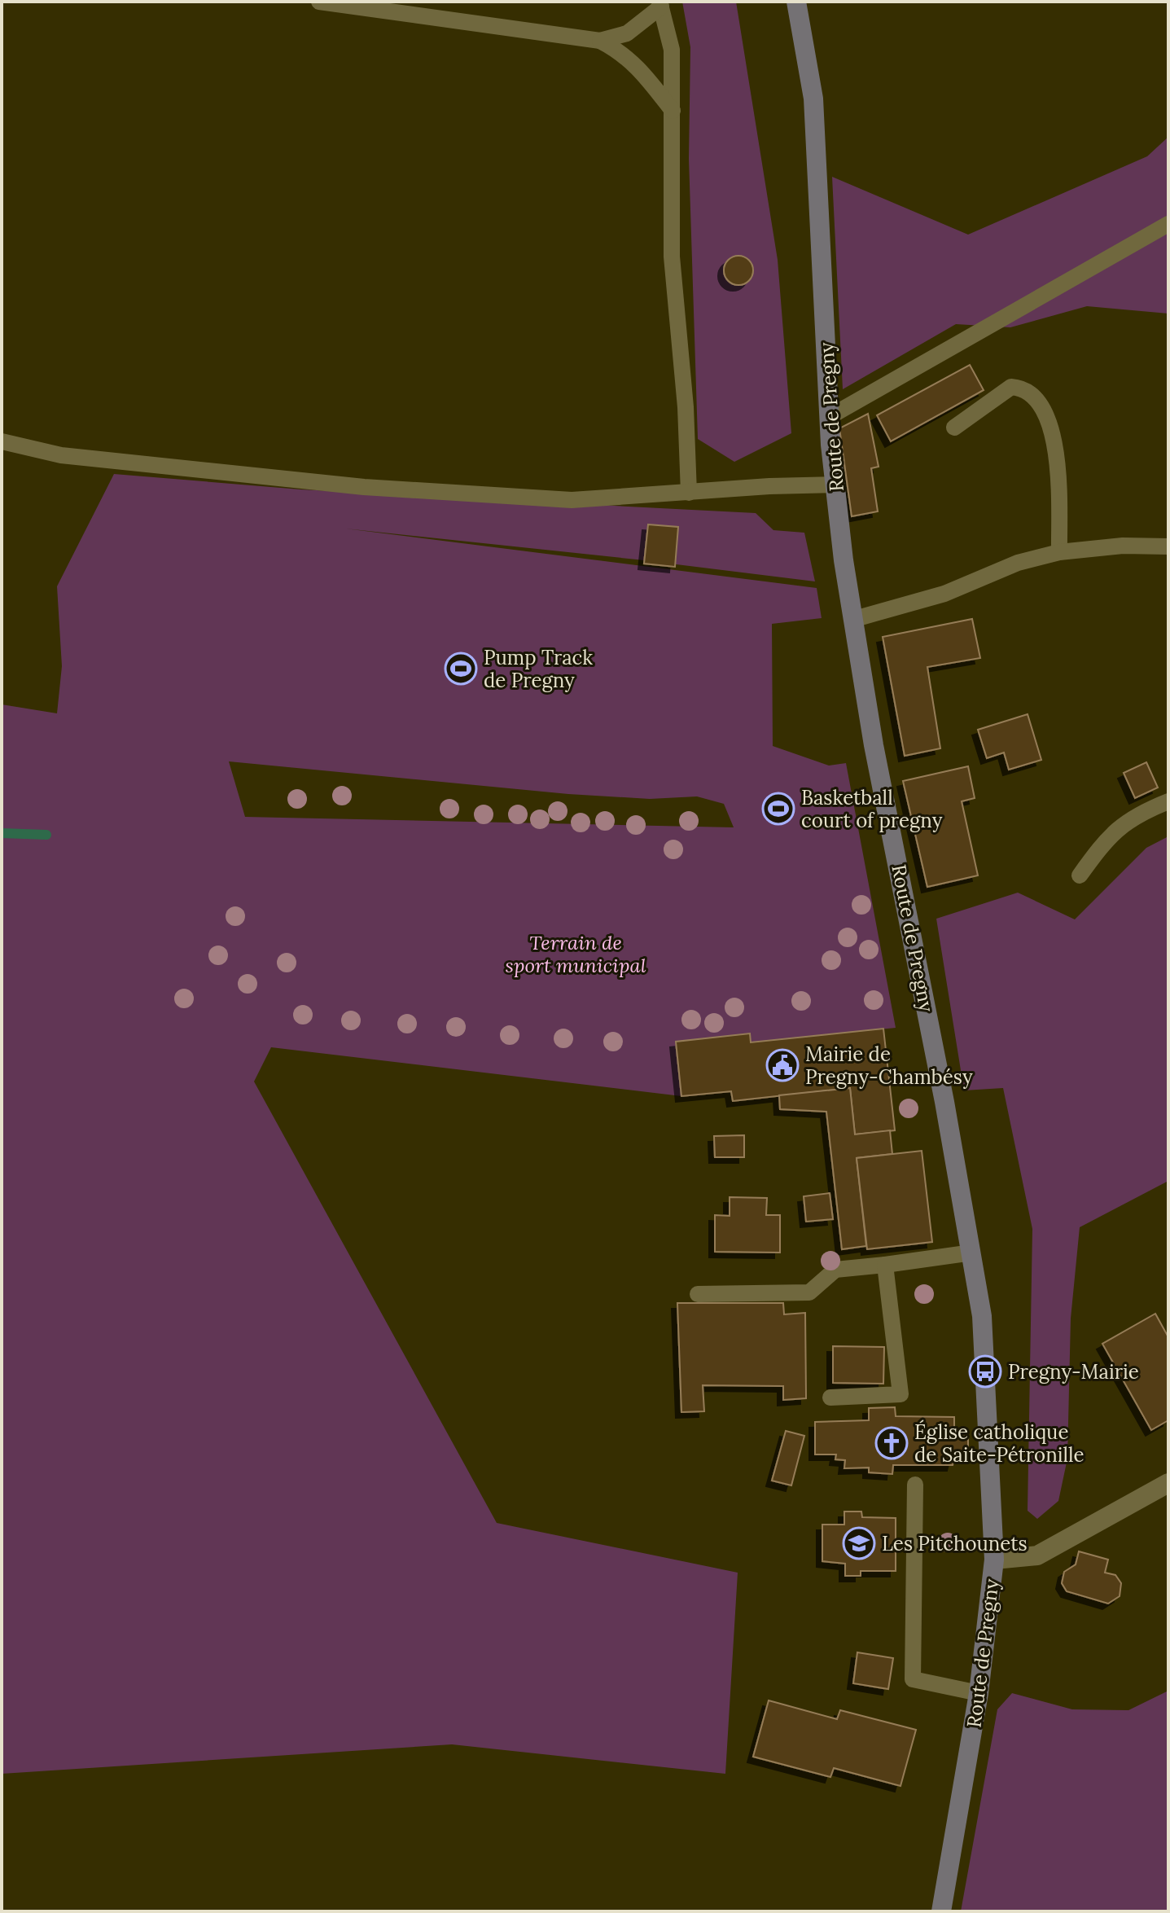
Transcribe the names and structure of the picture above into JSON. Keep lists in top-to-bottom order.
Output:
{
  "streets": {
    "street": ["Route de Pregny"]
  },
  "parks": ["Terrain de sport municipal"],
  "places": {
    "sports": ["Pump Track de Pregny", "Basketball court of pregny"],
    "public building": ["Mairie de Pregny-Chambésy"],
    "bus stop": ["Pregny-Mairie"],
    "church": ["Église catholique de Saite-Pétronille"],
    "school or university": ["Les Pitchounets"]
  }
}
